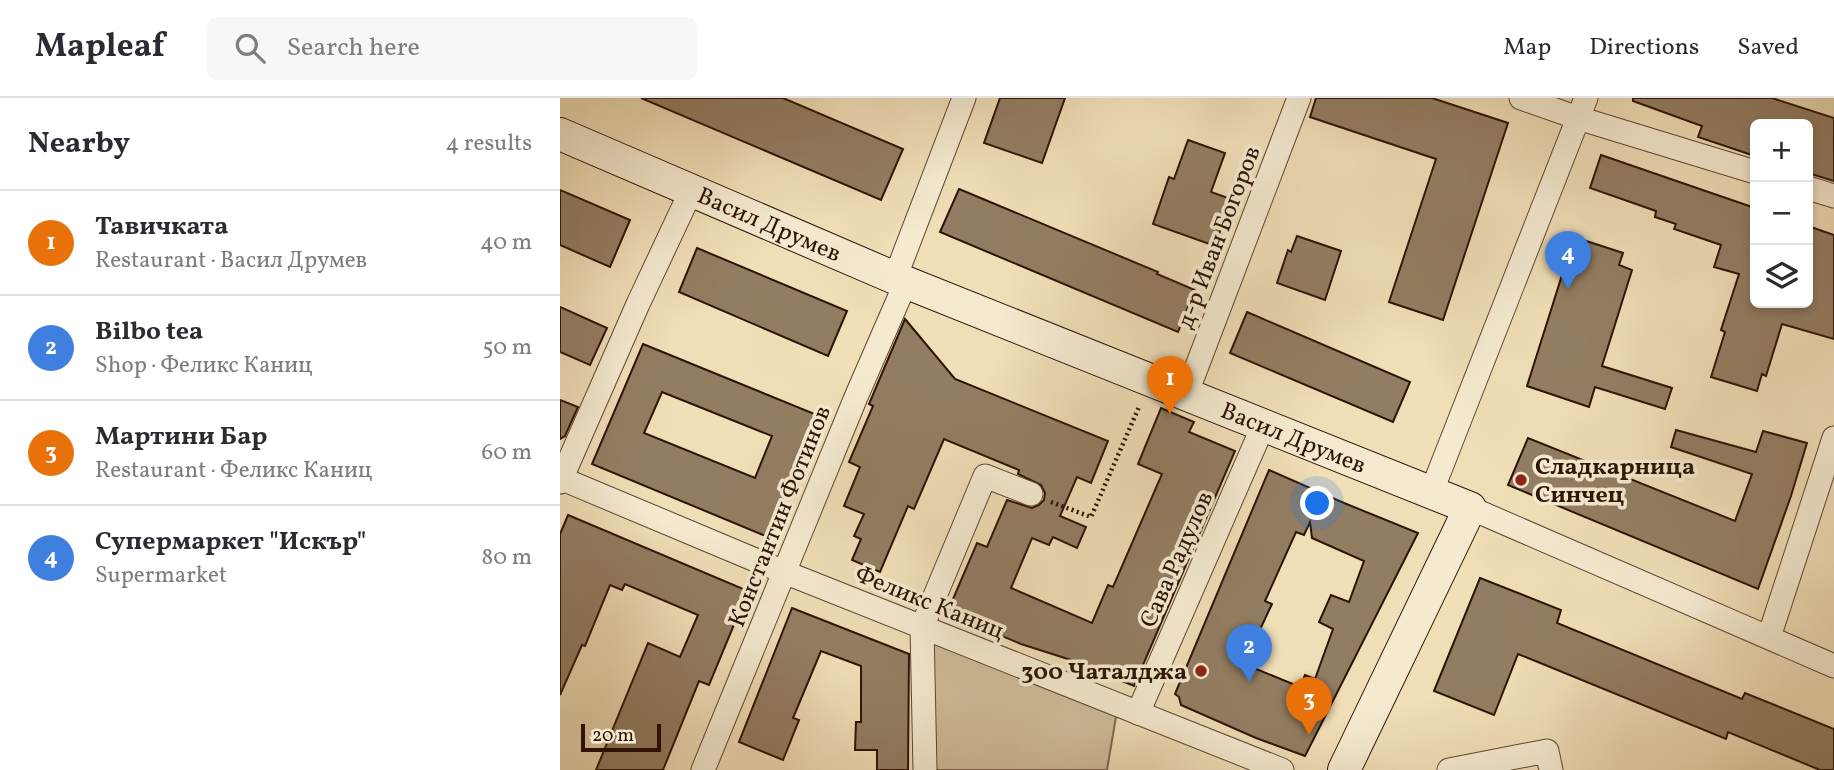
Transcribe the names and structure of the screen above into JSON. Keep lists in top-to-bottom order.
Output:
{
  "streets": {
    "street": [
      "Васил Друмев",
      "д-р Иван Богоров",
      "Константин Фотинов",
      "Сава Радулов",
      "Феликс Каниц"
    ]
  },
  "crossings": [
    ["Васил Друмев", "д-р Иван Богоров"],
    ["Васил Друмев", "Константин Фотинов"],
    ["Васил Друмев", "Сава Радулов"],
    ["Константин Фотинов", "Феликс Каниц"],
    ["Сава Радулов", "Феликс Каниц"]
  ],
  "places": ["Сладкарница Синчец", "300 Чаталджа"],
  "scale_bar": "20 m",
  "page": {
    "header": "Mapleaf",
    "search": "Search here",
    "nav": ["Map", "Directions", "Saved"],
    "heading": ["Nearby", "4 results"],
    "map_buttons": ["+", "−"],
    "list": [
      {
        "mark": "1",
        "name": "Тавичката",
        "note": "Restaurant · Васил Друмев",
        "value": "40 m"
      },
      {
        "mark": "2",
        "name": "Bilbo tea",
        "note": "Shop · Феликс Каниц",
        "value": "50 m"
      },
      {
        "mark": "3",
        "name": "Мартини Бар",
        "note": "Restaurant · Феликс Каниц",
        "value": "60 m"
      },
      {
        "mark": "4",
        "name": "Супермаркет \"Искър\"",
        "note": "Supermarket",
        "value": "80 m"
      }
    ],
    "pins": [
      "4",
      "1",
      "2",
      "3"
    ],
    "scale": "20 m"
  }
}
